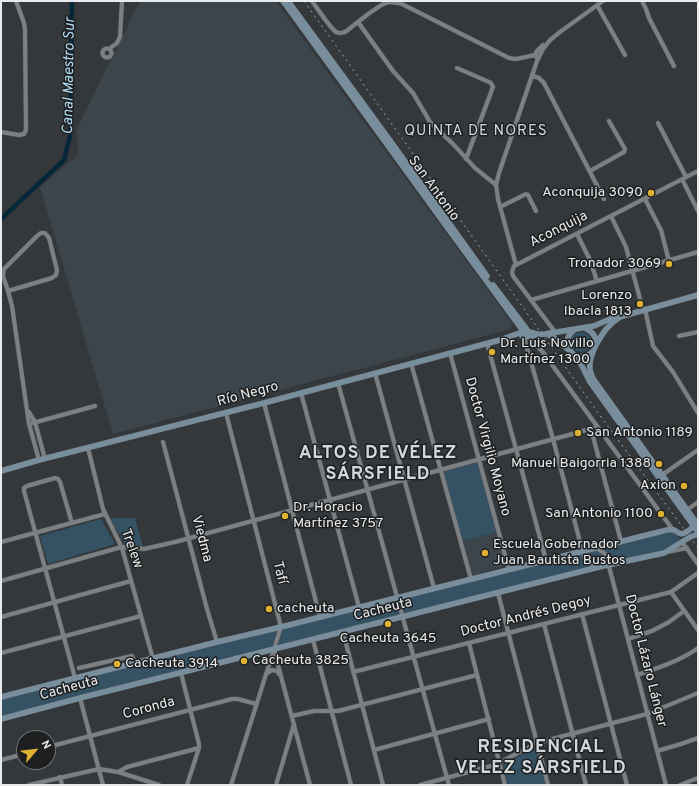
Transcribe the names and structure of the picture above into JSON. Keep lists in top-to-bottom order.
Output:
{
  "streets": {
    "street": [
      "San Antonio",
      "Aconquija",
      "Río Negro",
      "Doctor Virgilio Moyano",
      "Viedma",
      "Trelew",
      "Tafí",
      "Cacheuta",
      "Doctor Andrés Degoy",
      "Doctor Lázaro Lánger",
      "Coronda"
    ]
  },
  "crossings": [
    ["San Antonio", "Río Negro"],
    ["San Antonio", "Cacheuta"],
    ["Río Negro", "Doctor Virgilio Moyano"],
    ["Río Negro", "Trelew"],
    ["Río Negro", "Tafí"],
    ["Doctor Virgilio Moyano", "Cacheuta"],
    ["Viedma", "Cacheuta"],
    ["Trelew", "Cacheuta"],
    ["Tafí", "Cacheuta"],
    ["Cacheuta", "Doctor Lázaro Lánger"],
    ["Doctor Andrés Degoy", "Doctor Lázaro Lánger"]
  ],
  "districts": ["QUINTA DE NORES", "ALTOS DE VÉLEZ SÁRSFIELD", "RESIDENCIAL VELEZ SÁRSFIELD"],
  "water": ["Canal Maestro Sur"],
  "places": [
    "Aconquija 3090",
    "Tronador 3069",
    "Lorenzo Ibacla 1813",
    "Dr. Luis Novillo Martínez 1300",
    "San Antonio 1189",
    "Manuel Baigorria 1388",
    "Axion",
    "San Antonio 1100",
    "Dr. Horacio Martínez 3757",
    "Escuela Gobernador Juan Bautista Bustos",
    "cacheuta",
    "Cacheuta 3645",
    "Cacheuta 3825",
    "Cacheuta 3914"
  ],
  "north": "top right"
}
